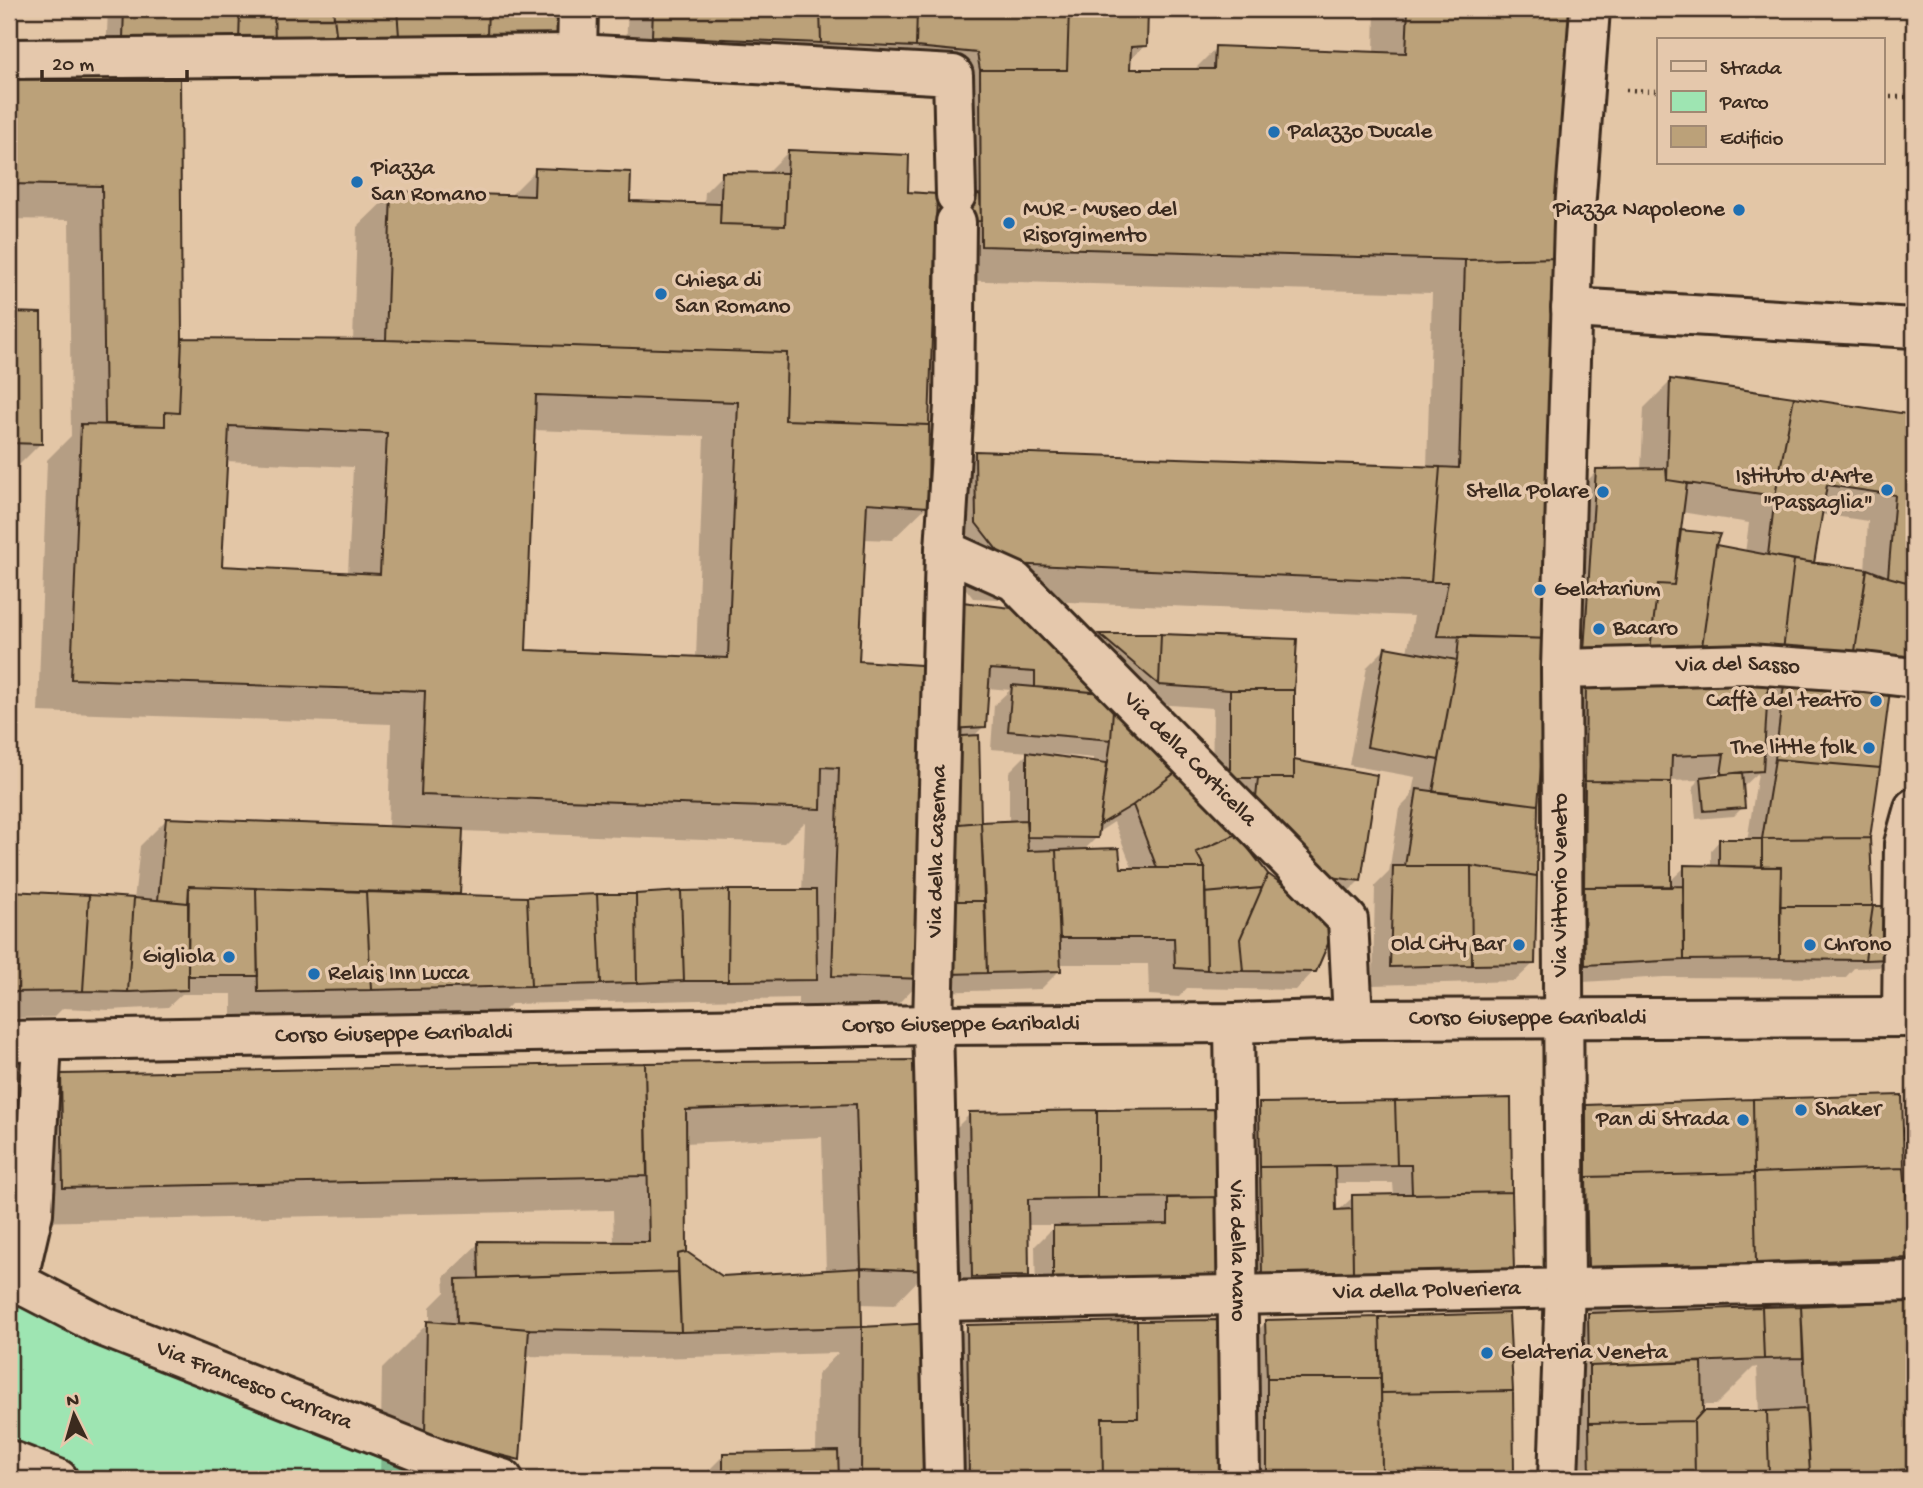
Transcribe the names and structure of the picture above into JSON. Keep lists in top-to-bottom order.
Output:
{
  "streets": {
    "street": [
      "Via del Sasso",
      "Via della Corticella",
      "Via della Caserma",
      "Via Vittorio Veneto",
      "Corso Giuseppe Garibaldi",
      "Via della Mano",
      "Via della Polveriera",
      "Via Francesco Carrara"
    ]
  },
  "crossings": [
    ["Via del Sasso", "Via Vittorio Veneto"],
    ["Via della Corticella", "Via della Caserma"],
    ["Via della Corticella", "Corso Giuseppe Garibaldi"],
    ["Via della Caserma", "Corso Giuseppe Garibaldi"],
    ["Via della Caserma", "Via della Polveriera"],
    ["Via Vittorio Veneto", "Corso Giuseppe Garibaldi"],
    ["Via Vittorio Veneto", "Via della Polveriera"],
    ["Corso Giuseppe Garibaldi", "Via della Mano"],
    ["Via della Mano", "Via della Polveriera"]
  ],
  "places": [
    "Palazzo Ducale",
    "Piazza San Romano",
    "Piazza Napoleone",
    "MUR - Museo del Risorgimento",
    "Chiesa di San Romano",
    "Istituto d'Arte \"Passaglia\"",
    "Stella Polare",
    "Gelatarium",
    "Bacaro",
    "Caffè del teatro",
    "The little folk",
    "Old City Bar",
    "Chrono",
    "Gigliola",
    "Relais Inn Lucca",
    "Shaker",
    "Pan di Strada",
    "Gelateria Veneta"
  ],
  "legend": ["Strada", "Parco", "Edificio"],
  "scale_bar": "20 m",
  "north": "top"
}
